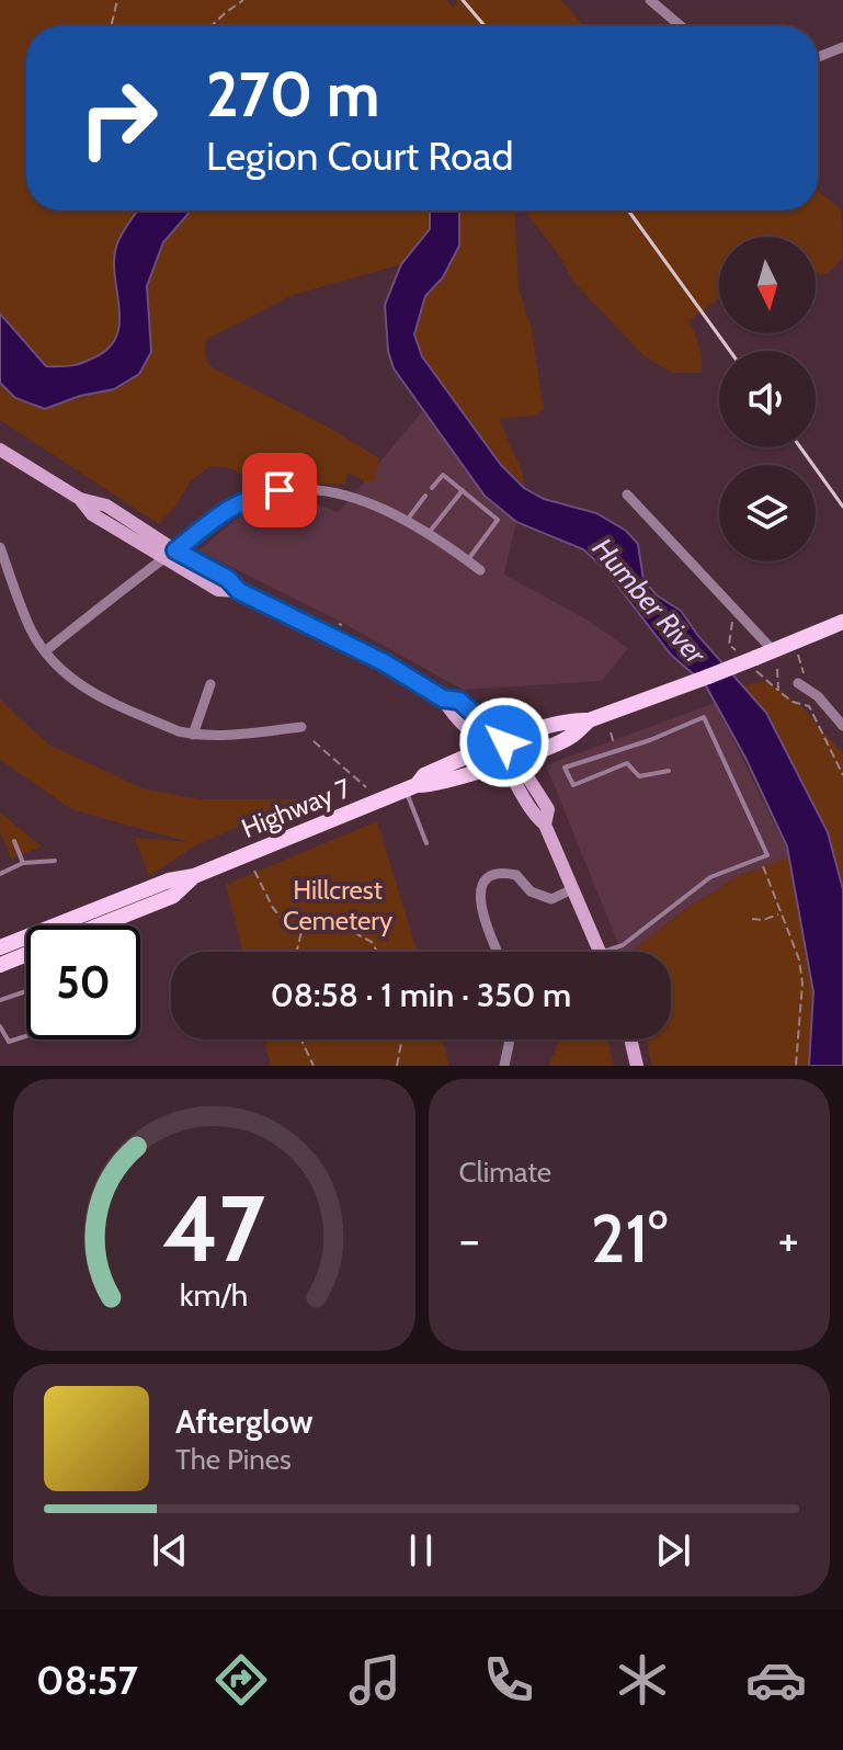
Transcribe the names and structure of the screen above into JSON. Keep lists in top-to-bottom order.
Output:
{
  "streets": {
    "main road": ["Highway 7"]
  },
  "water": ["Humber River"],
  "parks": ["Hillcrest Cemetery"],
  "north": "bottom",
  "page": {
    "turn": ["270 m", "Legion Court Road"],
    "limit": "50",
    "trip": "08:58 · 1 min · 350 m",
    "tile": "Climate",
    "heat": ["−", "21°", "+"],
    "song": ["Afterglow", "The Pines"],
    "tabs": "08:57",
    "gauge": ["47", "km/h"]
  }
}
